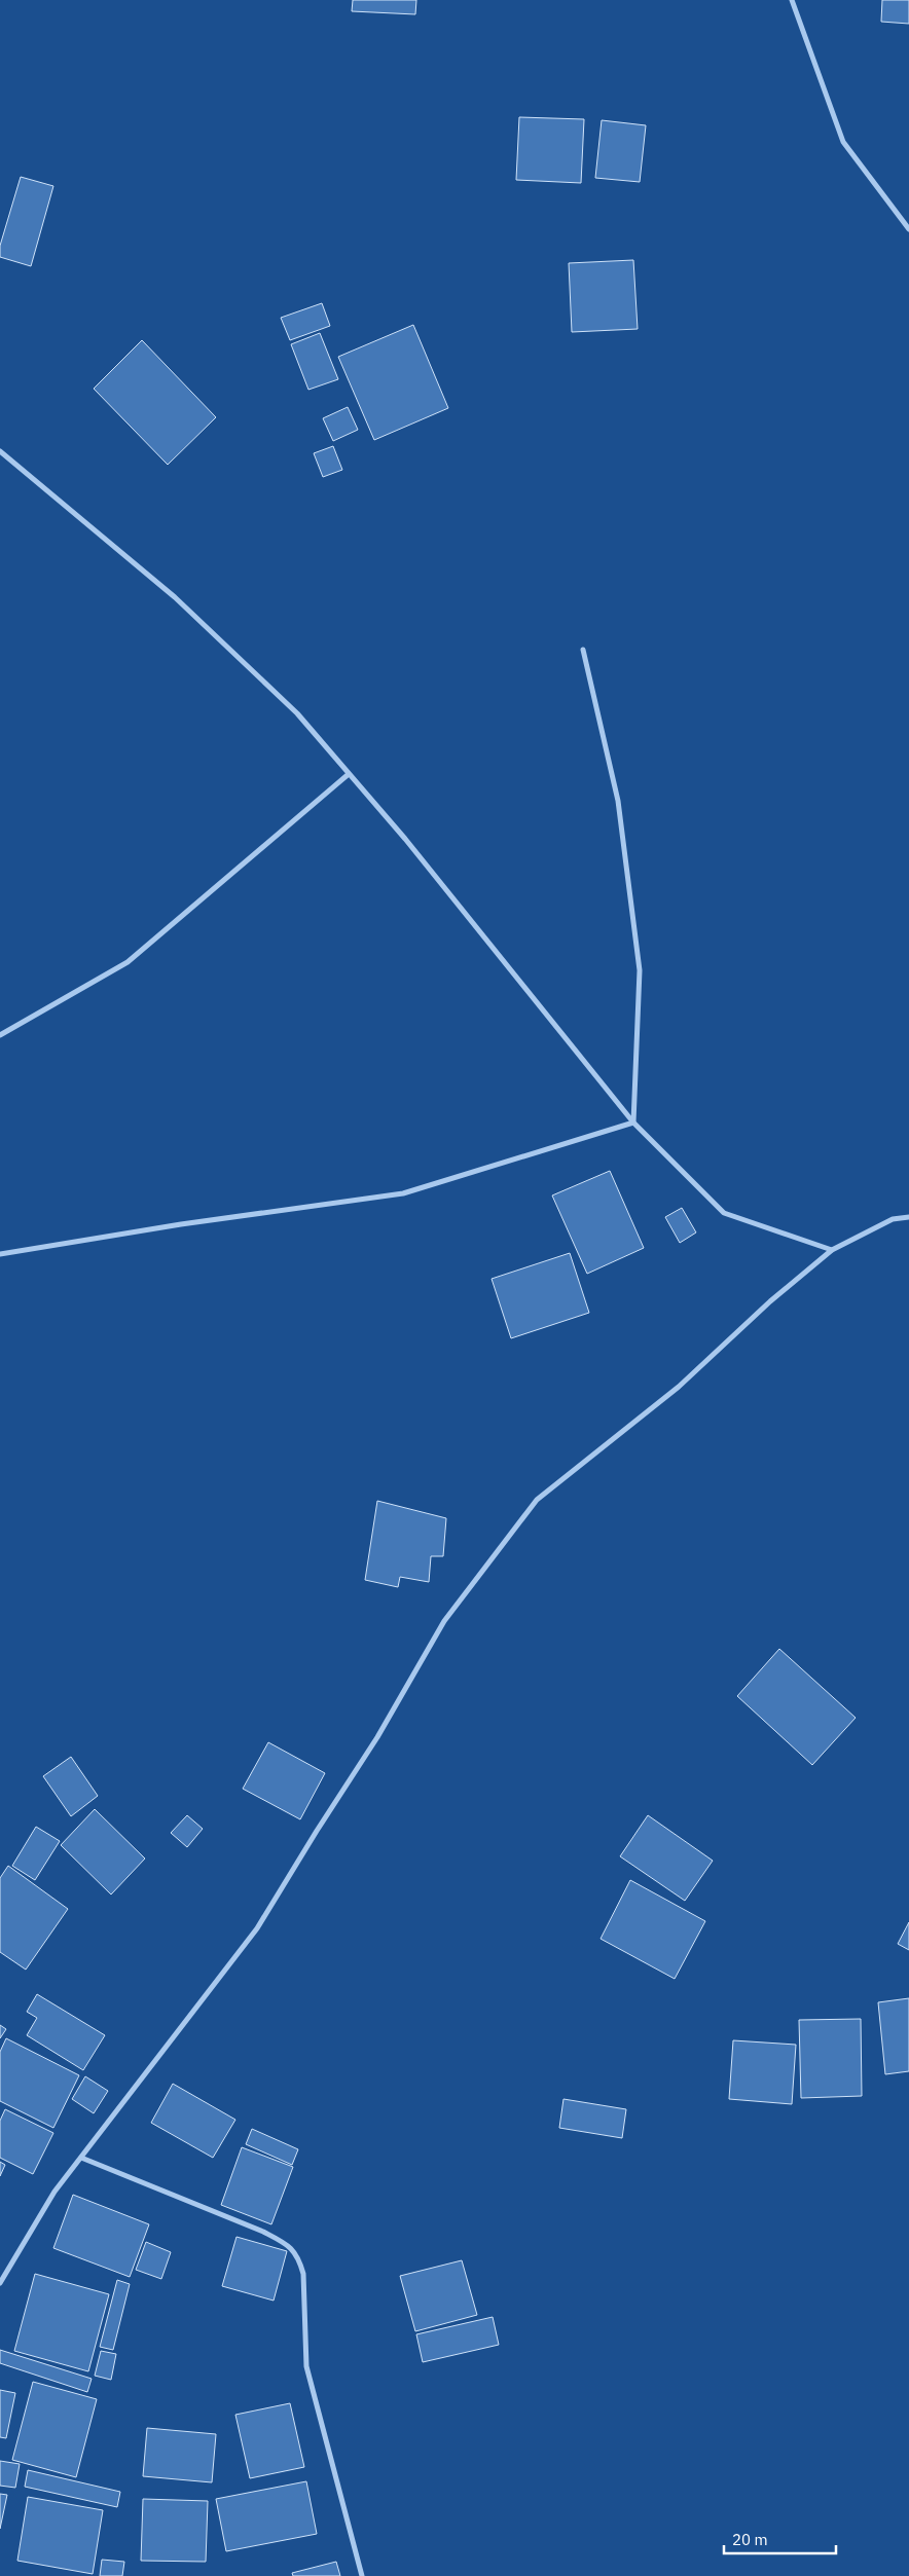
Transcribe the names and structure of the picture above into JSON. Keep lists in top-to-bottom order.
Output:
{
  "scale_bar": "20 m"
}
